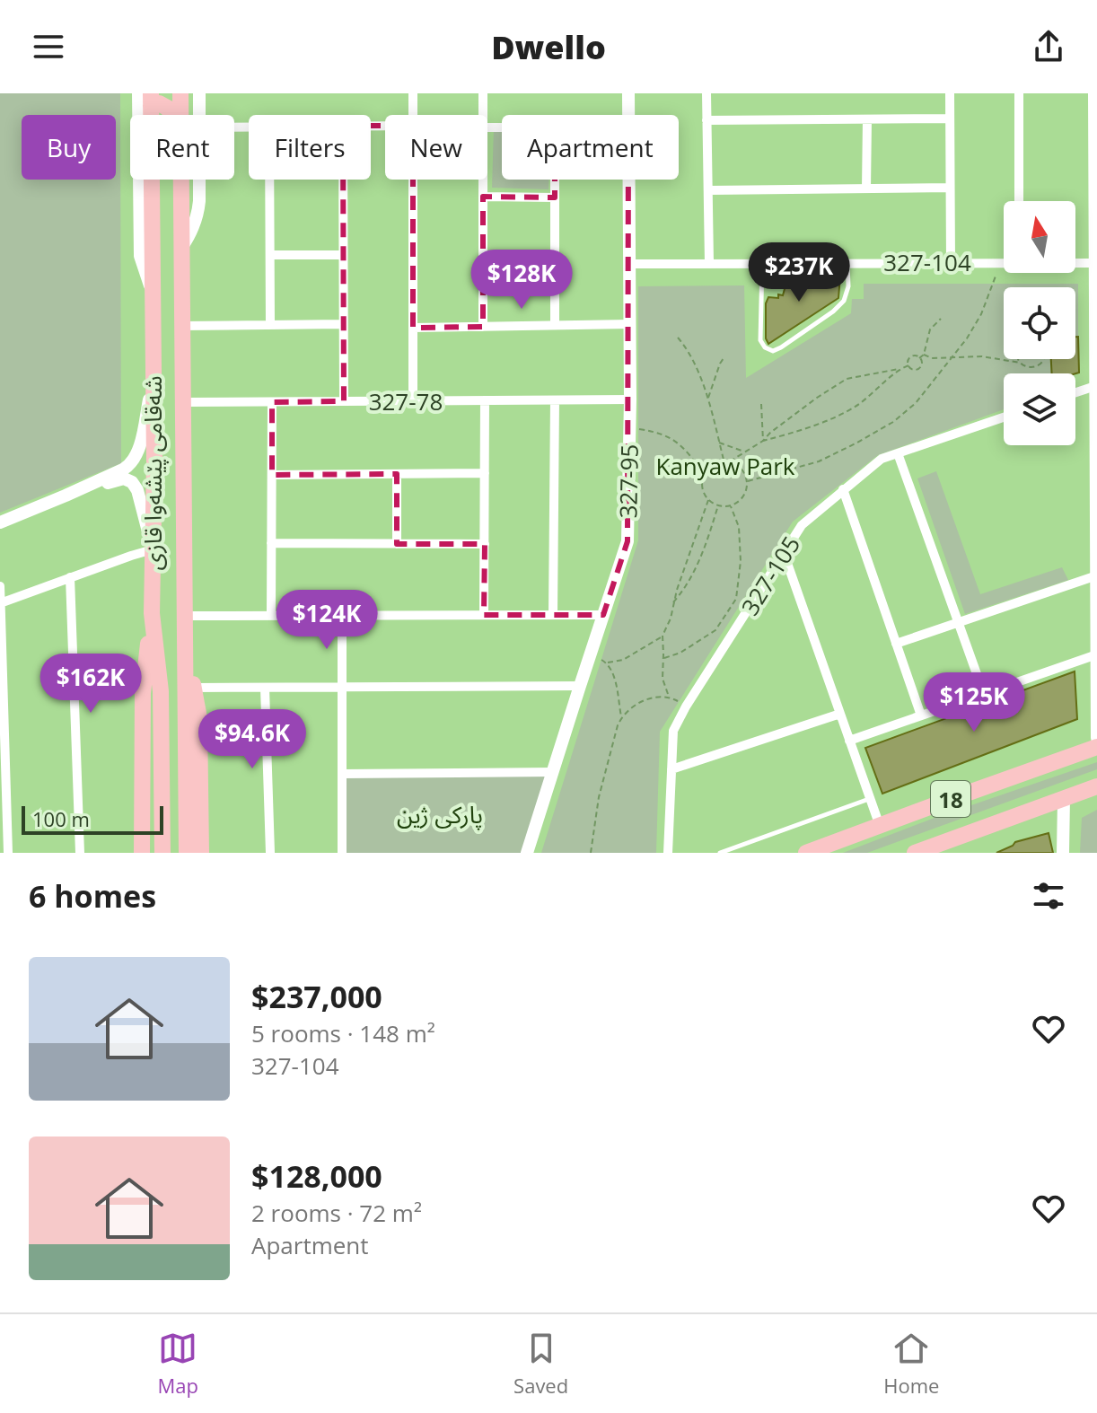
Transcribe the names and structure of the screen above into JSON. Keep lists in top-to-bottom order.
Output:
{
  "streets": {
    "highway": ["شەقامی پێشەوا قازی", "18"],
    "street": [
      "327-104",
      "327-78",
      "327-95",
      "327-105"
    ]
  },
  "crossings": [
    ["327-104", "327-95"],
    ["327-78", "شەقامی پێشەوا قازی"],
    ["327-78", "327-95"]
  ],
  "parks": ["Kanyaw Park", "پارکی ژین"],
  "scale_bar": "100 m",
  "north": "top",
  "page": {
    "header": "Dwello",
    "chip": [
      "Buy",
      "Rent",
      "Filters",
      "New",
      "Apartment"
    ],
    "price": [
      "$237K",
      "$128K",
      "$124K",
      "$162K",
      "$125K",
      "$94.6K"
    ],
    "scale": "100 m",
    "heading": "6 homes",
    "list": [
      {
        "name": "$237,000",
        "note": "5 rooms · 148 m² · 327-104"
      },
      {
        "name": "$128,000",
        "note": "2 rooms · 72 m² · Apartment"
      }
    ],
    "tabs": ["Map", "Saved", "Home"]
  }
}
